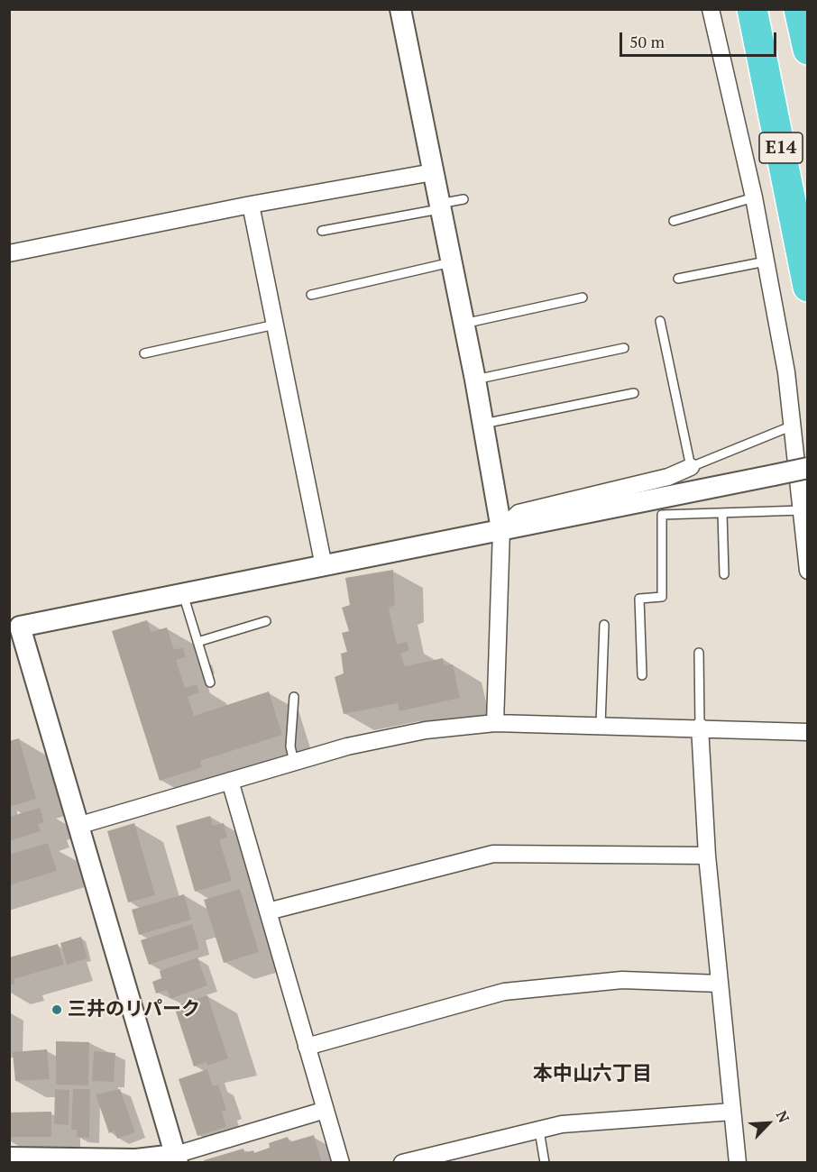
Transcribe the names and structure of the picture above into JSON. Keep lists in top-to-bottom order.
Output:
{
  "streets": {
    "highway": ["E14"]
  },
  "districts": ["本中山六丁目"],
  "places": ["三井のリパーク"],
  "scale_bar": "50 m",
  "north": "top right"
}
